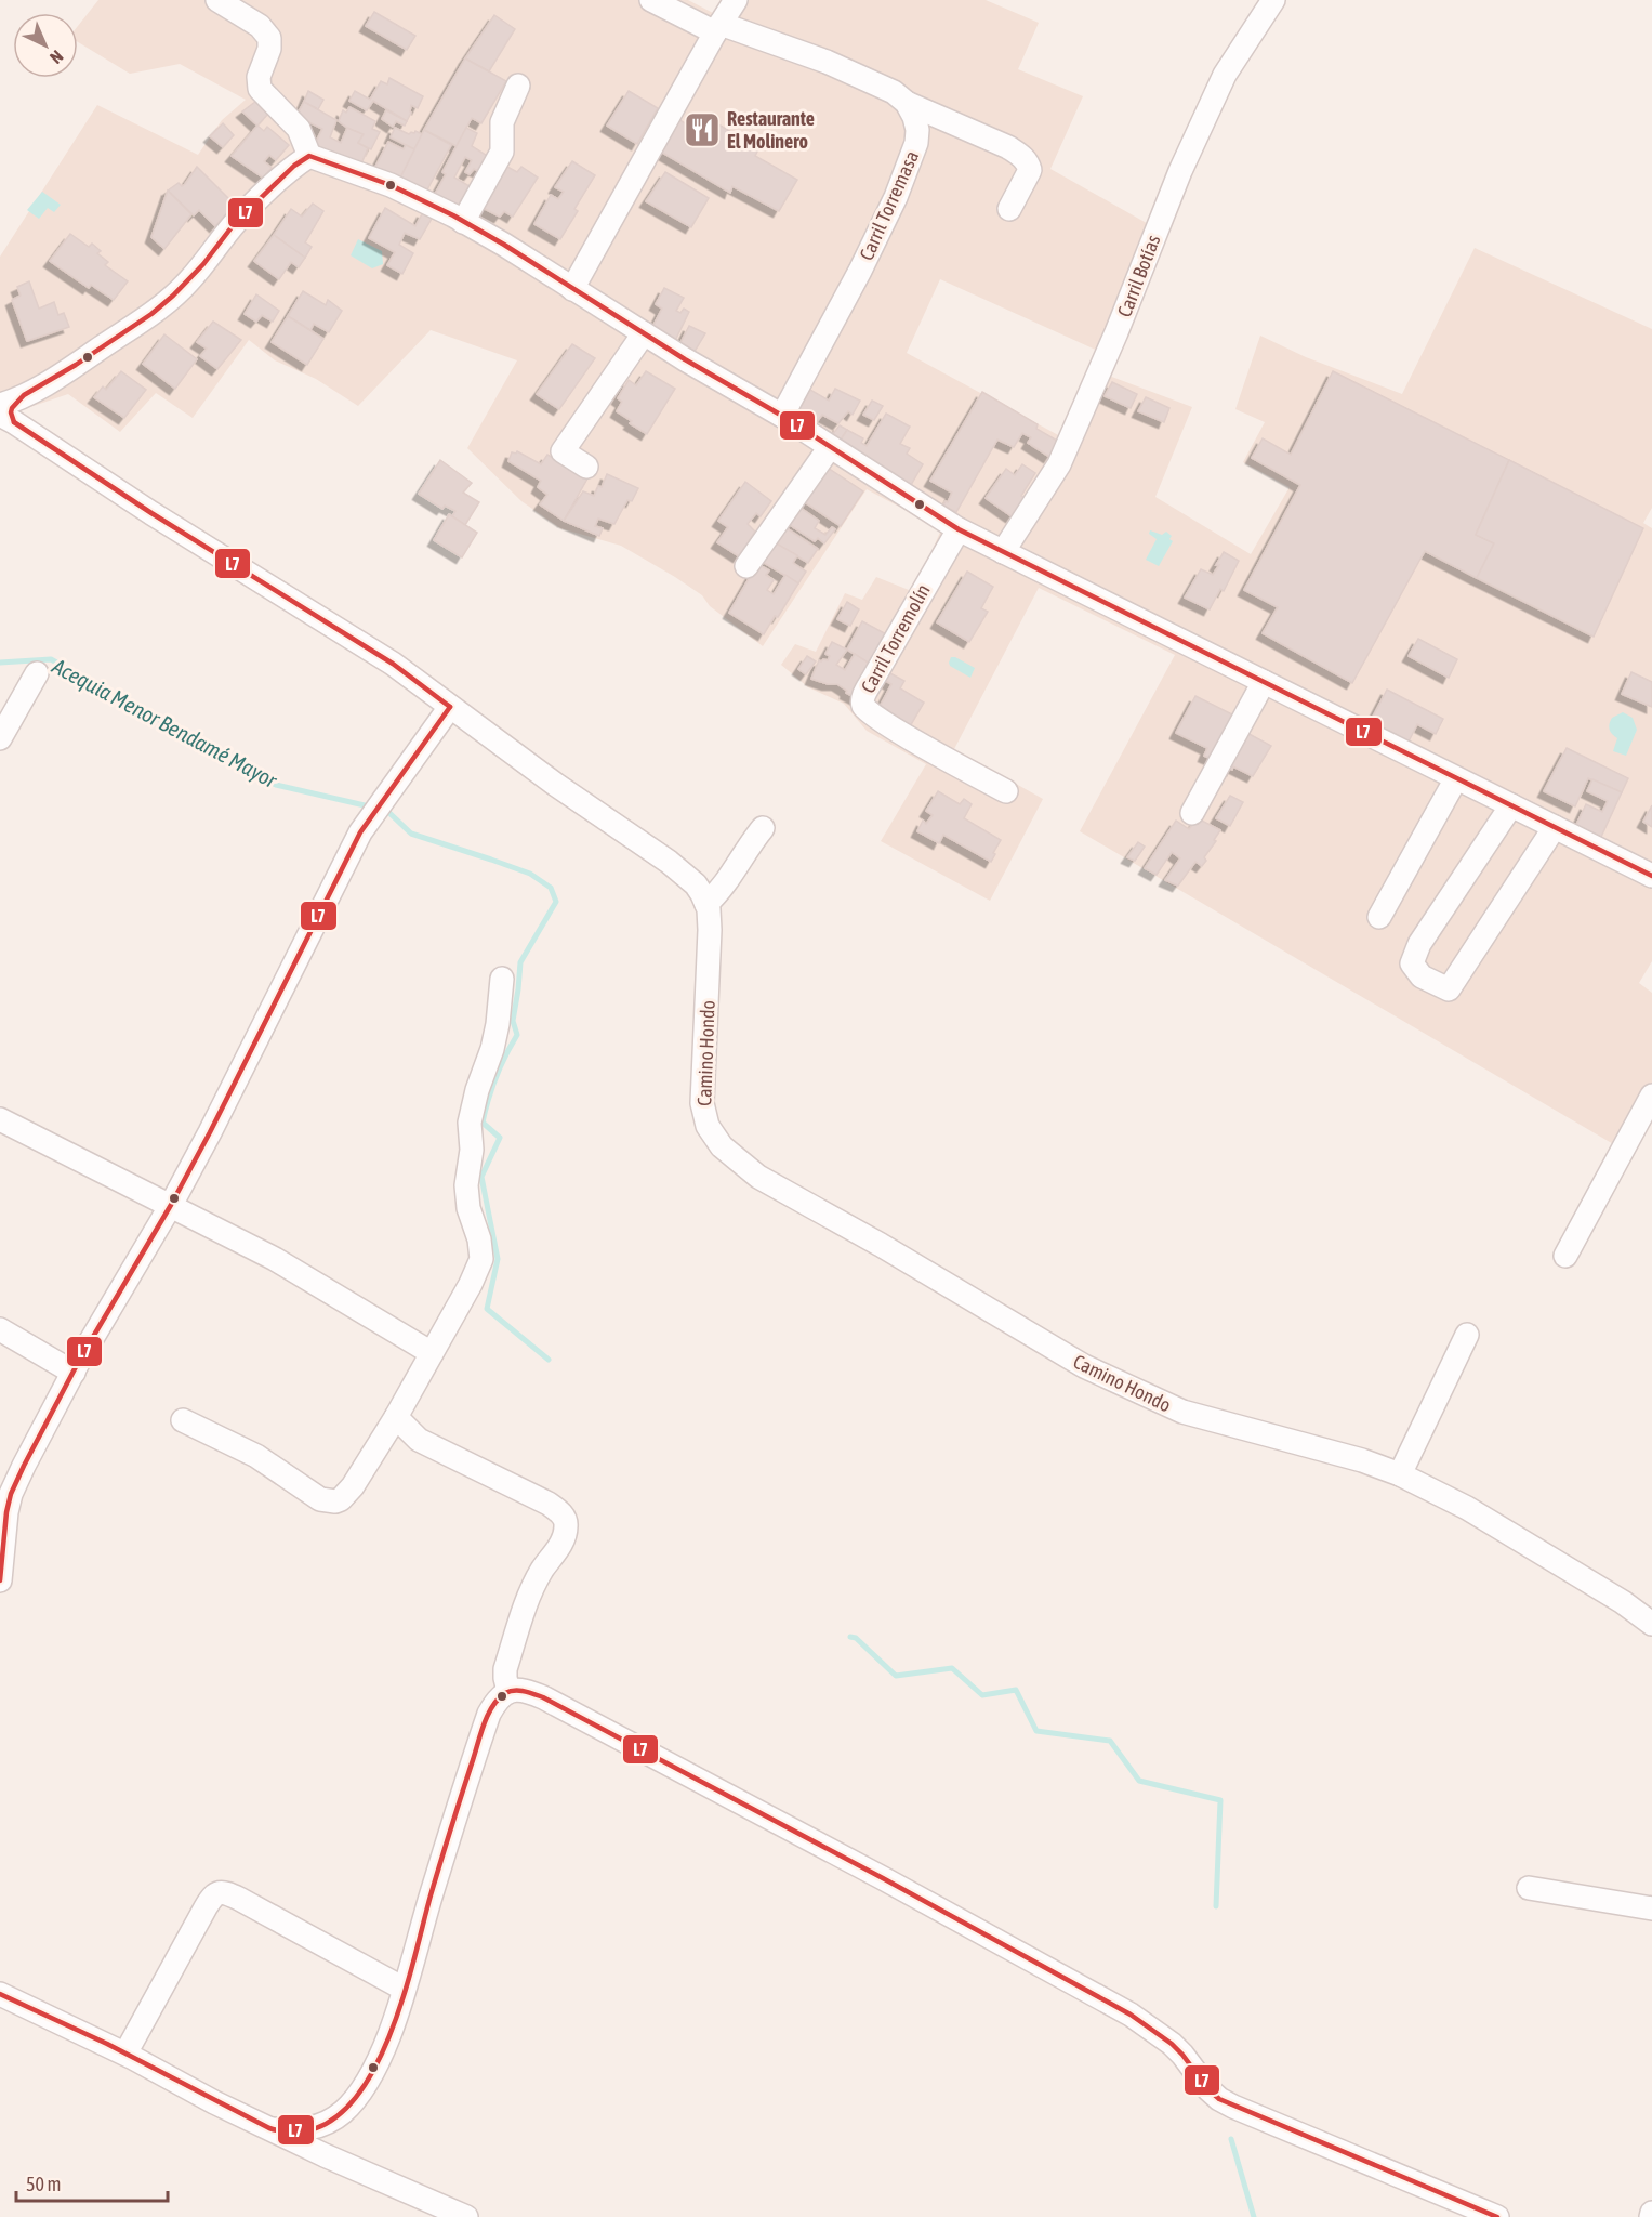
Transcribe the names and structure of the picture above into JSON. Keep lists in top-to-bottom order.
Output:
{
  "streets": {
    "street": [
      "Carril Torremasa",
      "Carril Botías",
      "Carril Torremolín",
      "Camino Hondo"
    ]
  },
  "water": ["Acequia Menor Bendamé Mayor"],
  "places": {
    "restaurant": ["Restaurante El Molinero"]
  },
  "lines": ["transit line L7"],
  "scale_bar": "50 m",
  "north": "bottom right"
}
